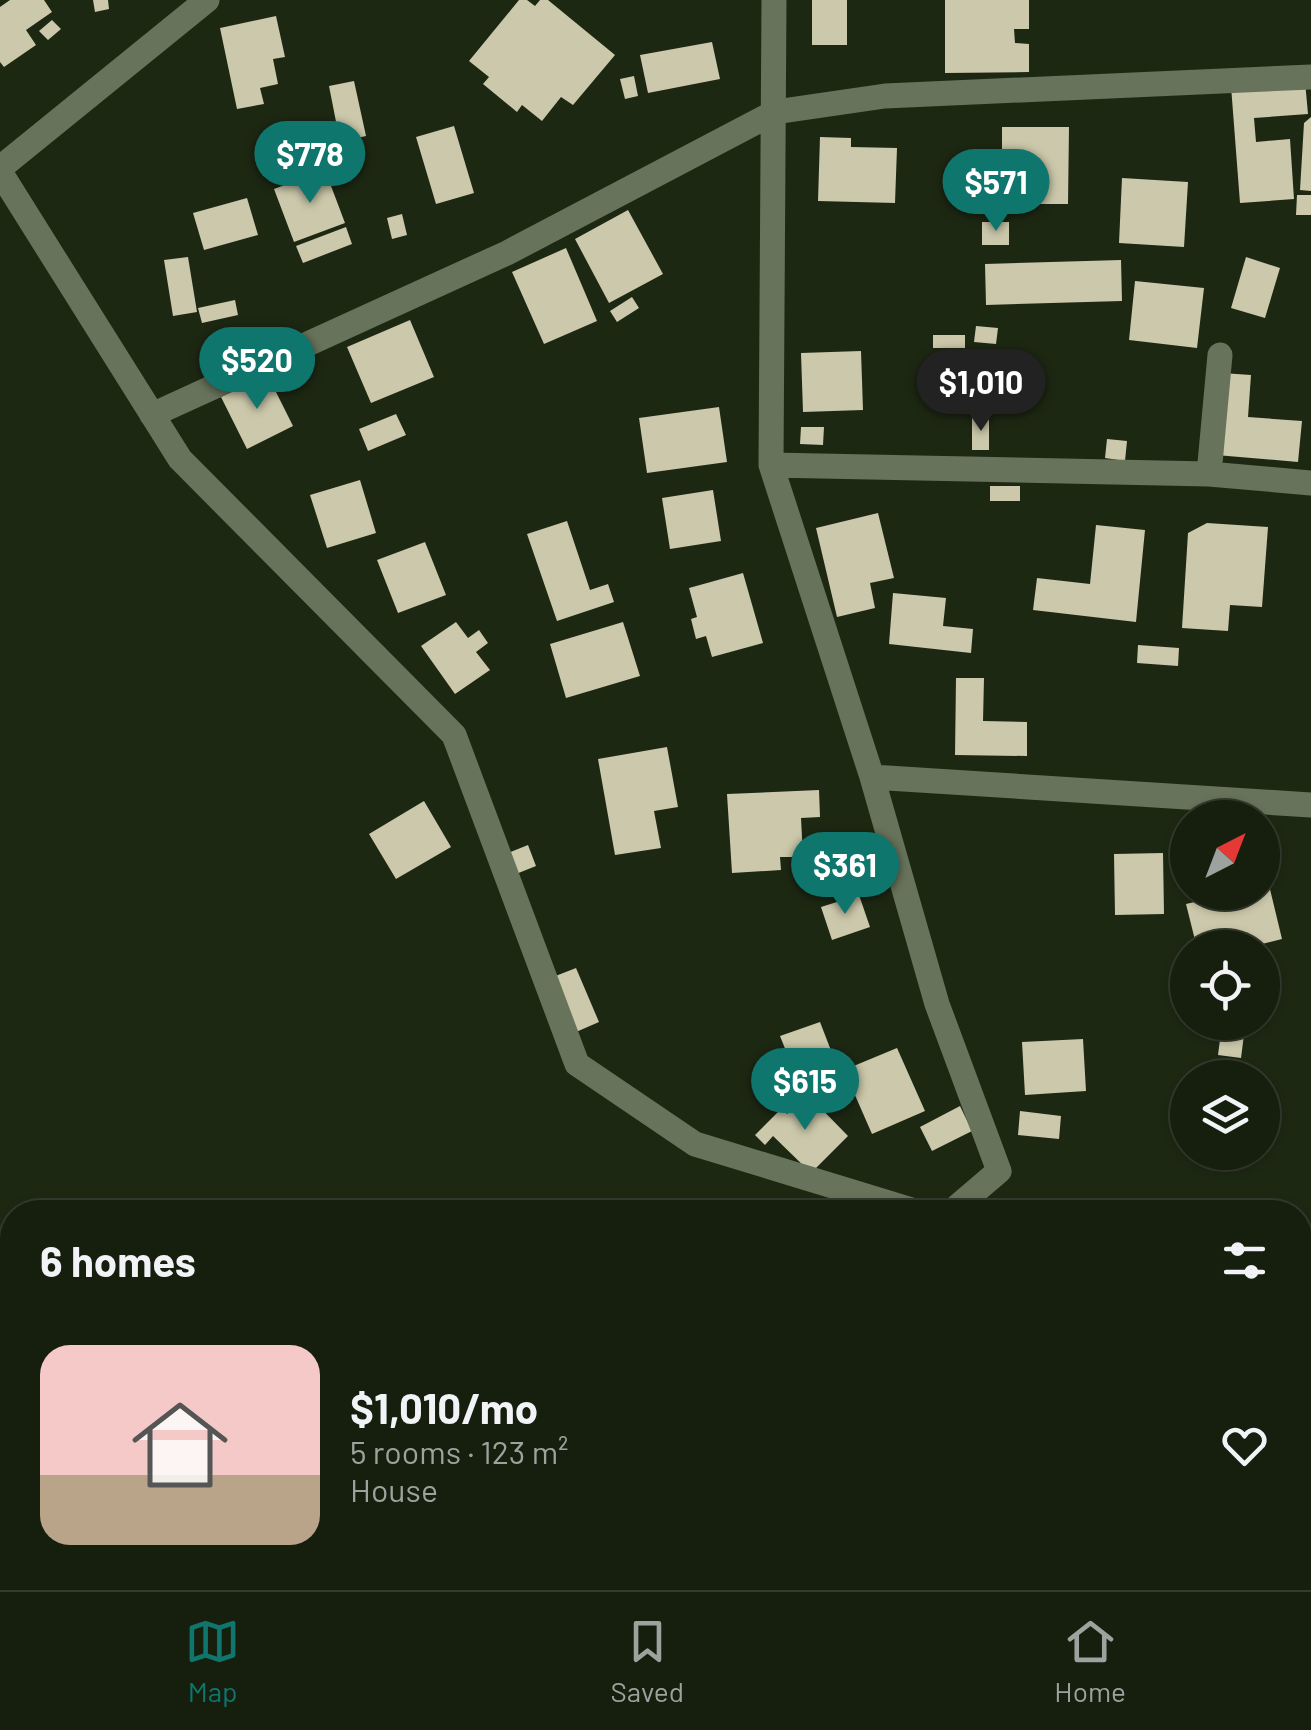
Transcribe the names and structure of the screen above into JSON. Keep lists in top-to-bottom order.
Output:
{
  "north": "top right",
  "page": {
    "price": [
      "$778",
      "$571",
      "$520",
      "$1,010",
      "$361",
      "$615"
    ],
    "heading": "6 homes",
    "list": [
      {
        "name": "$1,010/mo",
        "note": "5 rooms · 123 m² · House"
      }
    ],
    "tabs": ["Map", "Saved", "Home"]
  }
}
